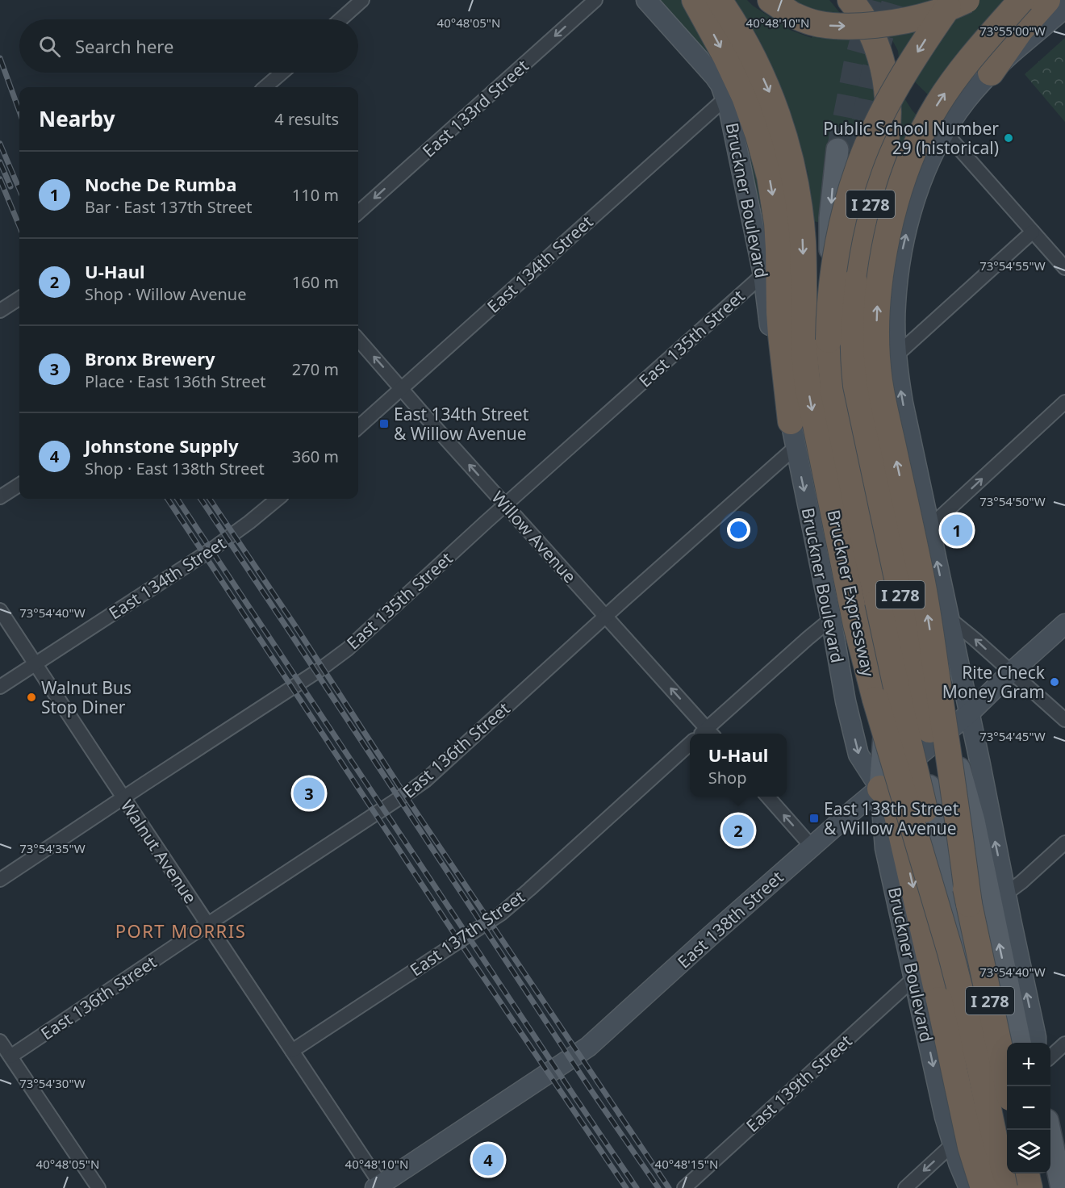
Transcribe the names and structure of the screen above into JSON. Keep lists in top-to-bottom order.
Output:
{
  "streets": {
    "highway": ["I 278", "Bruckner Expressway"],
    "main road": ["Bruckner Boulevard", "East 138th Street"],
    "street": [
      "East 133rd Street",
      "East 134th Street",
      "East 135th Street",
      "Willow Avenue",
      "East 136th Street",
      "Walnut Avenue",
      "East 137th Street",
      "East 139th Street"
    ]
  },
  "crossings": [
    ["Bruckner Boulevard", "East 134th Street"],
    ["Bruckner Boulevard", "East 135th Street"],
    ["Bruckner Boulevard", "East 136th Street"],
    ["Bruckner Boulevard", "East 138th Street"],
    ["Bruckner Boulevard", "East 139th Street"],
    ["East 134th Street", "Willow Avenue"],
    ["East 134th Street", "Walnut Avenue"],
    ["East 135th Street", "Willow Avenue"],
    ["East 135th Street", "Walnut Avenue"],
    ["Willow Avenue", "East 136th Street"],
    ["East 136th Street", "Walnut Avenue"],
    ["Walnut Avenue", "East 138th Street"],
    ["Walnut Avenue", "East 137th Street"]
  ],
  "one_way": ["East 133rd Street", "Willow Avenue"],
  "districts": ["PORT MORRIS"],
  "places": {
    "other": ["Public School Number 29 (historical)", "Rite Check Money Gram", "Walnut Bus Stop Diner"],
    "transit": ["East 134th Street & Willow Avenue", "East 138th Street & Willow Avenue"]
  },
  "page": {
    "search": "Search here",
    "heading": ["Nearby", "4 results"],
    "list": [
      {
        "mark": "1",
        "name": "Noche De Rumba",
        "note": "Bar · East 137th Street",
        "value": "110 m"
      },
      {
        "mark": "2",
        "name": "U-Haul",
        "note": "Shop · Willow Avenue",
        "value": "160 m"
      },
      {
        "mark": "3",
        "name": "Bronx Brewery",
        "note": "Place · East 136th Street",
        "value": "270 m"
      },
      {
        "mark": "4",
        "name": "Johnstone Supply",
        "note": "Shop · East 138th Street",
        "value": "360 m"
      }
    ],
    "pins": [
      "1",
      "3",
      "2",
      "4"
    ],
    "popup": ["U-Haul", "Shop"],
    "map_buttons": ["+", "−"]
  },
  "coordinates": [
    "40°48'05\"N",
    "40°48'10\"N",
    "73°55'00\"W",
    "73°54'55\"W",
    "73°54'50\"W",
    "73°54'40\"W",
    "73°54'45\"W",
    "73°54'35\"W",
    "73°54'30\"W",
    "40°48'15\"N"
  ]
}
